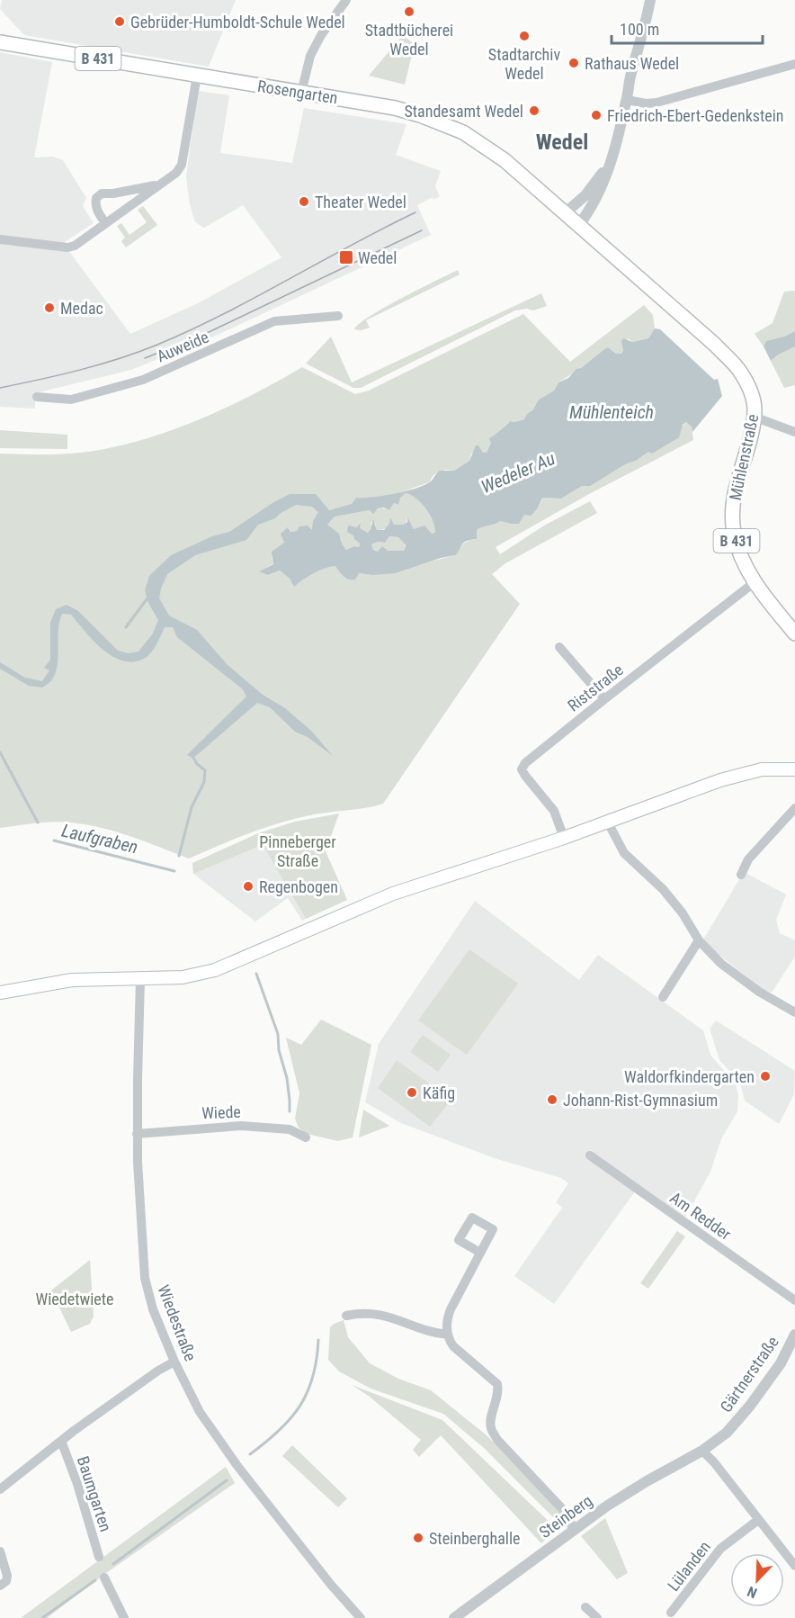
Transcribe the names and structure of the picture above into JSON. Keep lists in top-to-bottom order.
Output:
{
  "streets": {
    "main road": ["B 431", "Rosengarten", "Mühlenstraße"],
    "street": [
      "Auweide",
      "Riststraße",
      "Wiede",
      "Am Redder",
      "Wiedestraße",
      "Gärtnerstraße",
      "Baumgarten",
      "Steinberg",
      "Lülanden"
    ]
  },
  "crossings": [
    ["Rosengarten", "Mühlenstraße"],
    ["Mühlenstraße", "Riststraße"],
    ["Wiede", "Wiedestraße"],
    ["Gärtnerstraße", "Steinberg"]
  ],
  "districts": ["Wedel"],
  "water": ["Mühlenteich", "Wedeler Au", "Laufgraben"],
  "parks": ["Pinneberger Straße", "Wiedetwiete"],
  "places": {
    "other": [
      "Stadtbücherei Wedel",
      "Gebrüder-Humboldt-Schule Wedel",
      "Stadtarchiv Wedel",
      "Rathaus Wedel",
      "Standesamt Wedel",
      "Friedrich-Ebert-Gedenkstein",
      "Theater Wedel",
      "Medac",
      "Regenbogen",
      "Waldorfkindergarten",
      "Käfig",
      "Johann-Rist-Gymnasium",
      "Steinberghalle"
    ],
    "transit": ["Wedel"]
  },
  "scale_bar": "100 m",
  "north": "bottom left"
}
